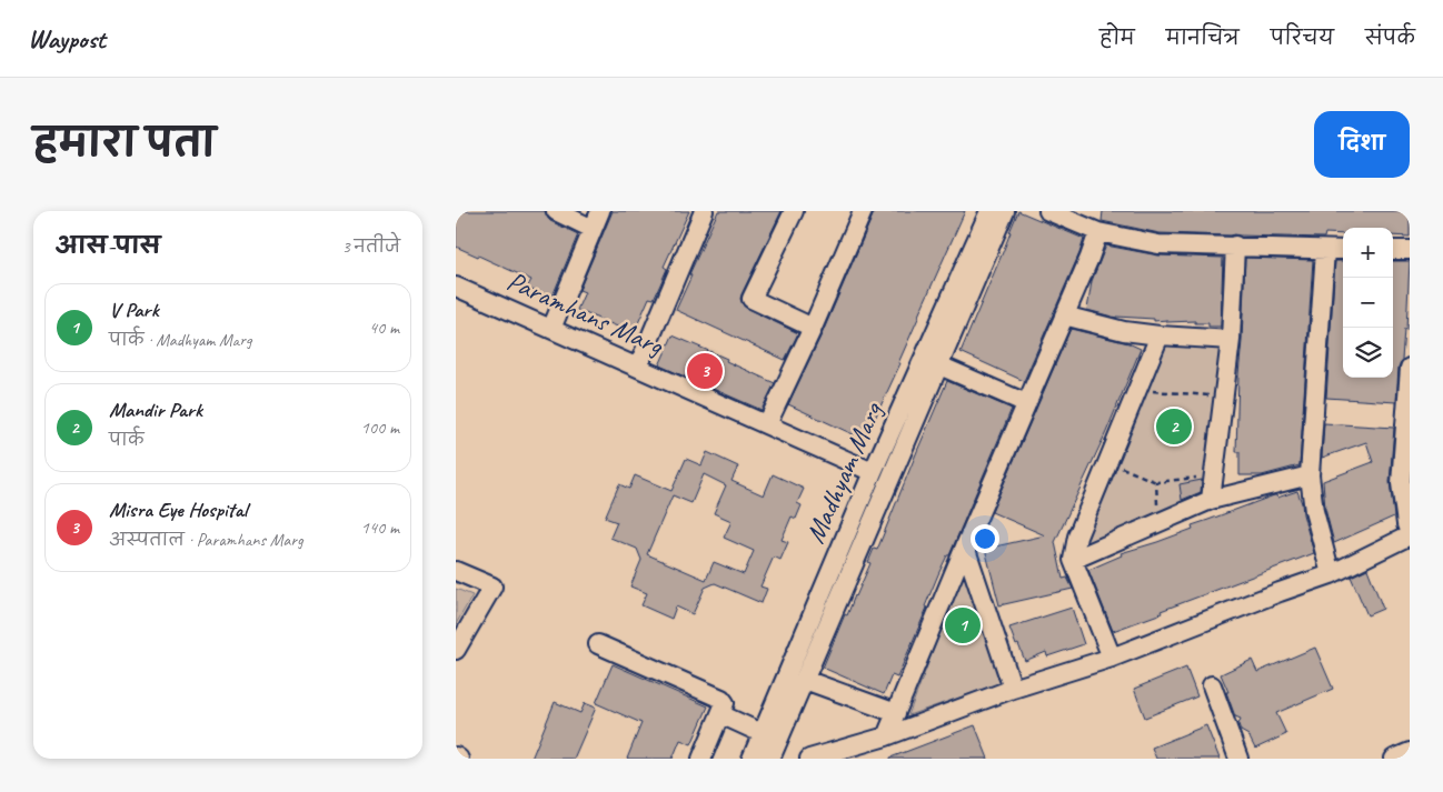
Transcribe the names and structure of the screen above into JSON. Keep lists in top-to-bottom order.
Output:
{
  "streets": {
    "street": ["Paramhans Marg", "Madhyam Marg"]
  },
  "crossings": [
    ["Paramhans Marg", "Madhyam Marg"]
  ],
  "page": {
    "header": "Waypost",
    "nav": [
      "होम",
      "मानचित्र",
      "परिचय",
      "संपर्क"
    ],
    "title": "हमारा पता",
    "buttons": "दिशा",
    "heading": ["आस-पास", "3 नतीजे"],
    "map_buttons": ["+", "−"],
    "list": [
      {
        "mark": "1",
        "name": "V Park",
        "note": "पार्क · Madhyam Marg",
        "value": "40 m"
      },
      {
        "mark": "2",
        "name": "Mandir Park",
        "note": "पार्क",
        "value": "100 m"
      },
      {
        "mark": "3",
        "name": "Misra Eye Hospital",
        "note": "अस्पताल · Paramhans Marg",
        "value": "140 m"
      }
    ],
    "pins": ["3", "2", "1"]
  }
}
